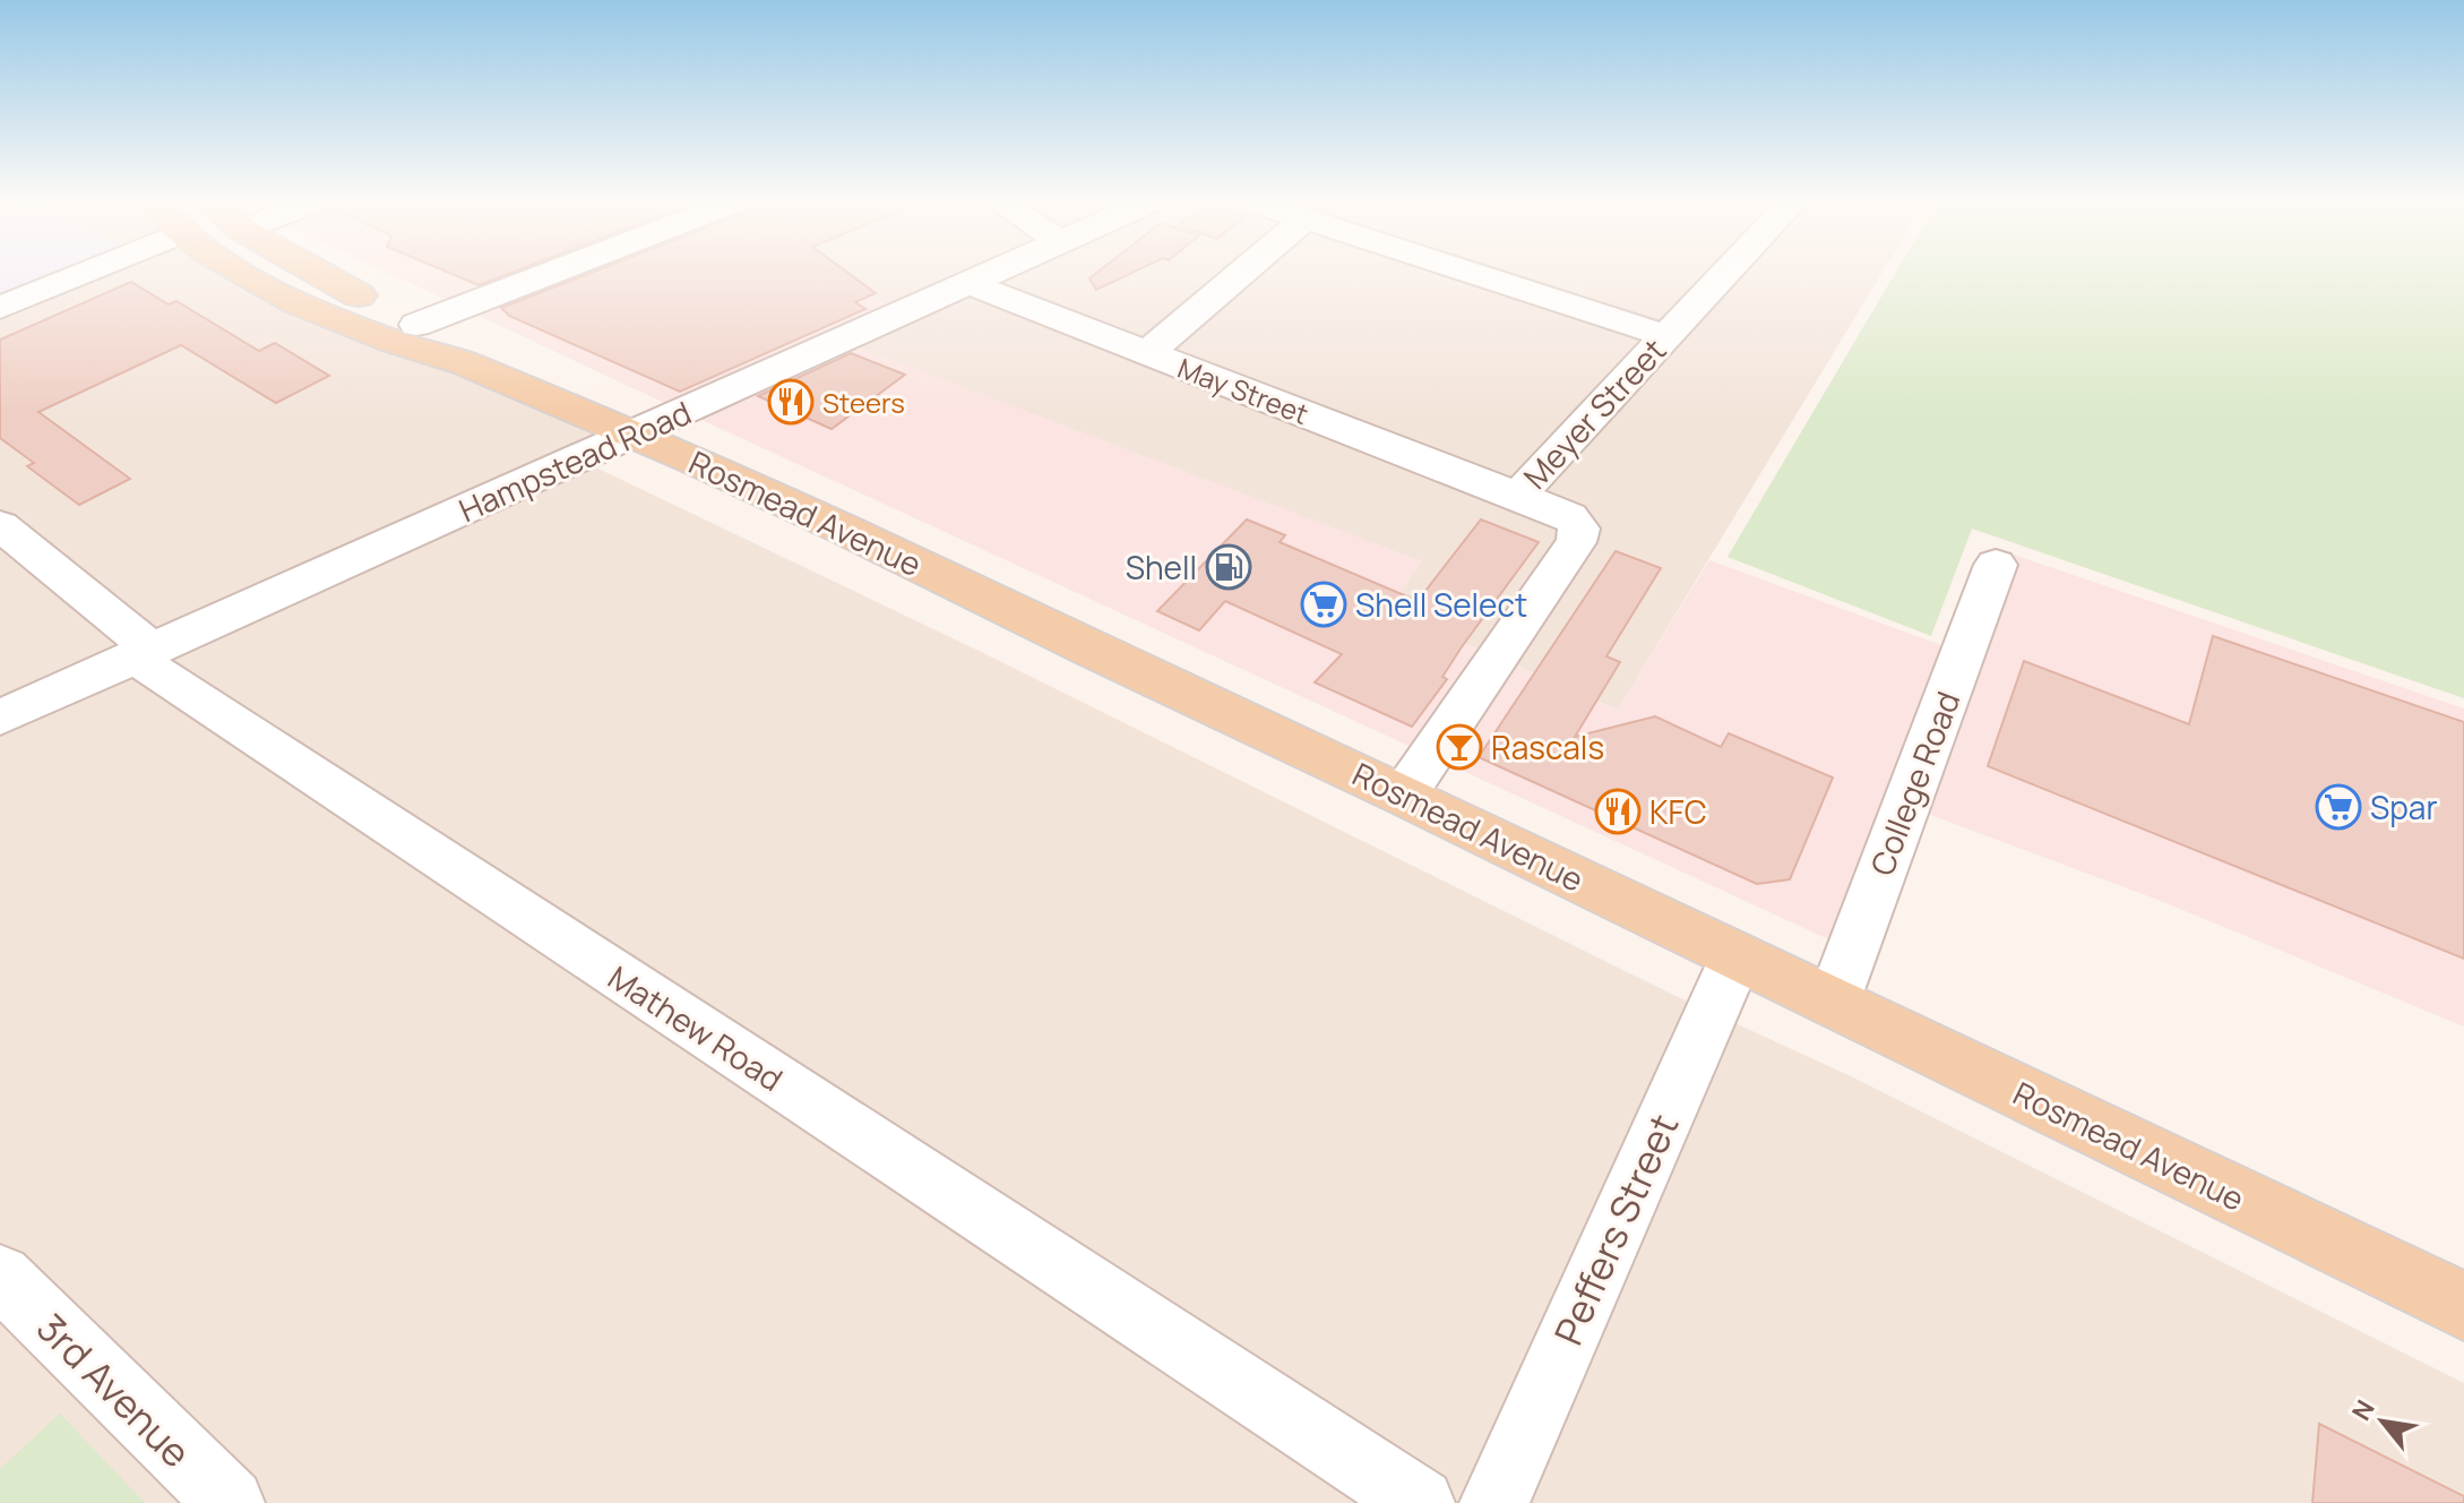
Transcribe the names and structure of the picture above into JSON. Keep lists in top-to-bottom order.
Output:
{
  "streets": {
    "main road": ["Rosmead Avenue"],
    "street": [
      "May Street",
      "Meyer Street",
      "Hampstead Road",
      "College Road",
      "Mathew Road",
      "Peffers Street",
      "3rd Avenue"
    ]
  },
  "crossings": [
    ["May Street", "Meyer Street"],
    ["May Street", "Hampstead Road"],
    ["Meyer Street", "Rosmead Avenue"],
    ["Hampstead Road", "Rosmead Avenue"],
    ["Hampstead Road", "Mathew Road"],
    ["Rosmead Avenue", "College Road"],
    ["Rosmead Avenue", "Peffers Street"]
  ],
  "places": {
    "restaurant": ["Steers", "KFC"],
    "fuel station": ["Shell"],
    "supermarket": ["Shell Select", "Spar"],
    "bar": ["Rascals"]
  },
  "north": "top left"
}
